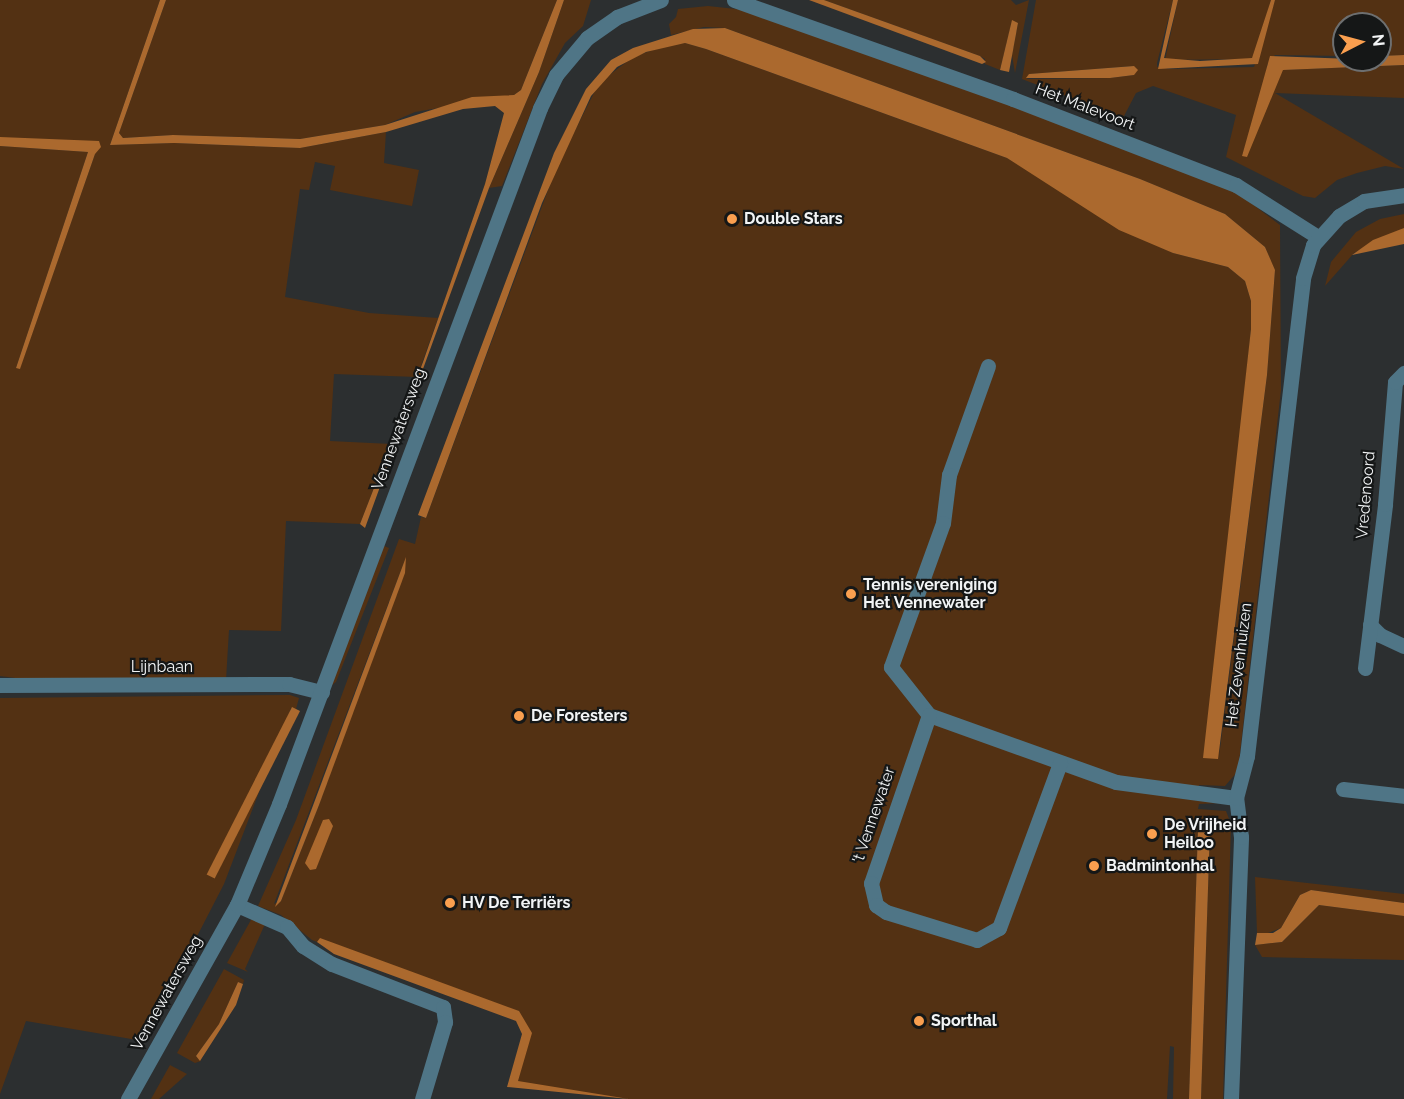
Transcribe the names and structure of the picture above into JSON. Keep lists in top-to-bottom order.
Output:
{
  "streets": {
    "street": [
      "Het Malevoort",
      "Vennewatersweg",
      "Vredenoord",
      "Het Zevenhuizen",
      "Lijnbaan",
      "'t Vennewater"
    ]
  },
  "crossings": [
    ["Het Malevoort", "Het Zevenhuizen"],
    ["Vennewatersweg", "Lijnbaan"]
  ],
  "places": [
    "Double Stars",
    "Tennis vereniging Het Vennewater",
    "De Foresters",
    "De Vrijheid Heiloo",
    "Badmintonhal",
    "HV De Terriërs",
    "Sporthal"
  ],
  "north": "right"
}
